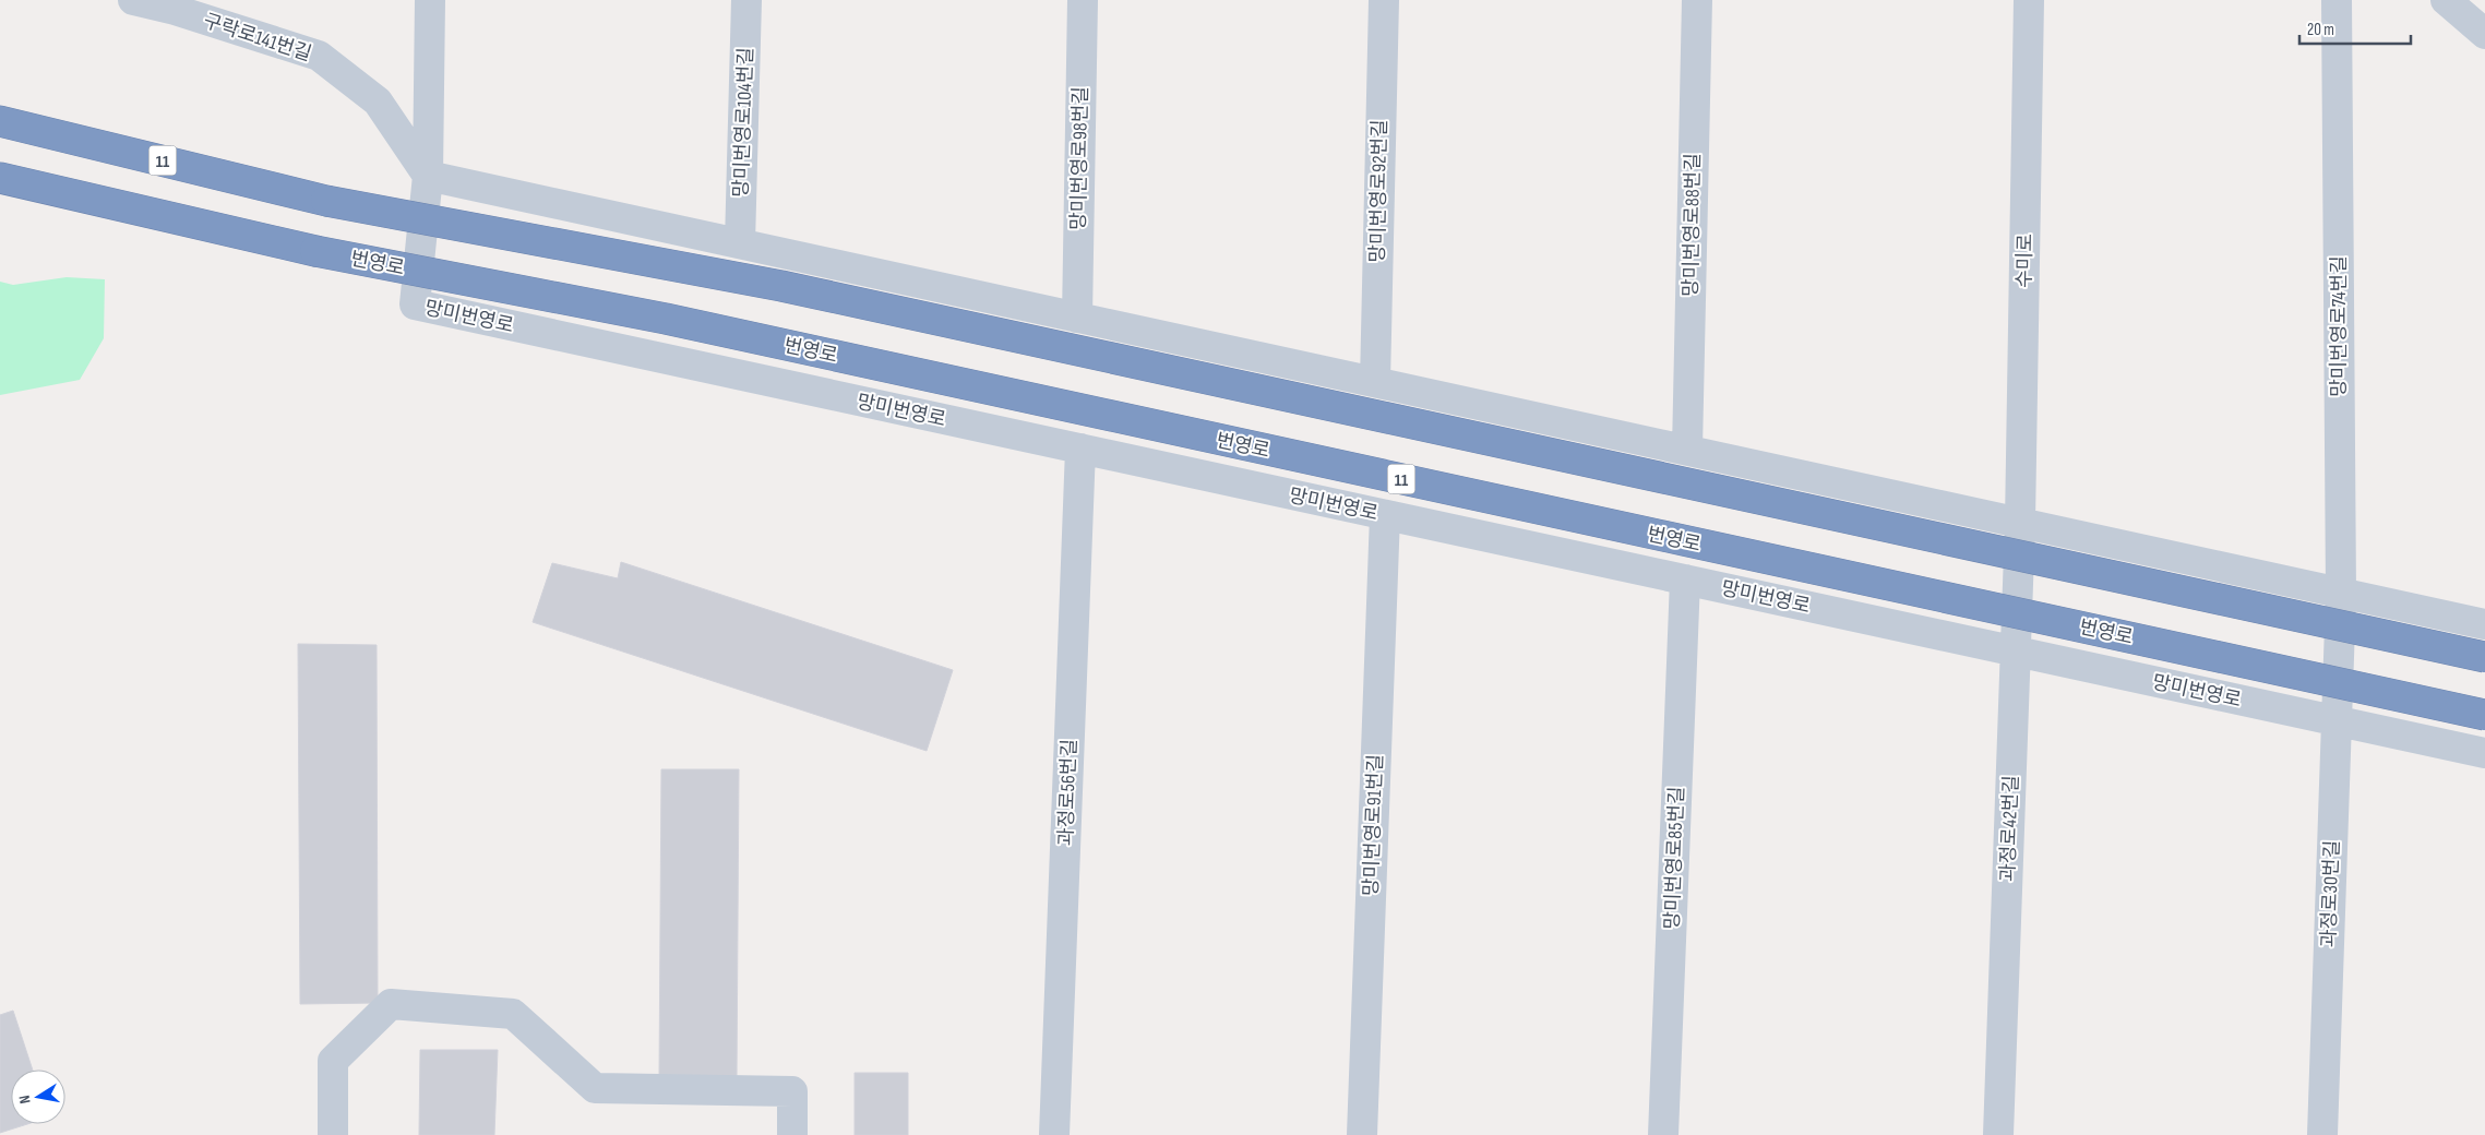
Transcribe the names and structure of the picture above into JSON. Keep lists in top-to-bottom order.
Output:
{
  "streets": {
    "highway": ["11", "번영로"],
    "street": [
      "구락로141번길",
      "망미번영로104번길",
      "망미번영로98번길",
      "망미번영로92번길",
      "망미번영로88번길",
      "수미로",
      "망미번영로",
      "망미번영로74번길",
      "과정로56번길",
      "망미번영로91번길",
      "과정로42번길",
      "망미번영로85번길",
      "과정로30번길"
    ]
  },
  "crossings": [
    ["구락로141번길", "망미번영로"],
    ["수미로", "과정로42번길"],
    ["망미번영로", "과정로56번길"],
    ["망미번영로", "망미번영로91번길"],
    ["망미번영로", "과정로42번길"],
    ["망미번영로", "망미번영로85번길"],
    ["망미번영로", "과정로30번길"],
    ["망미번영로74번길", "과정로30번길"]
  ],
  "scale_bar": "20 m",
  "north": "left"
}
